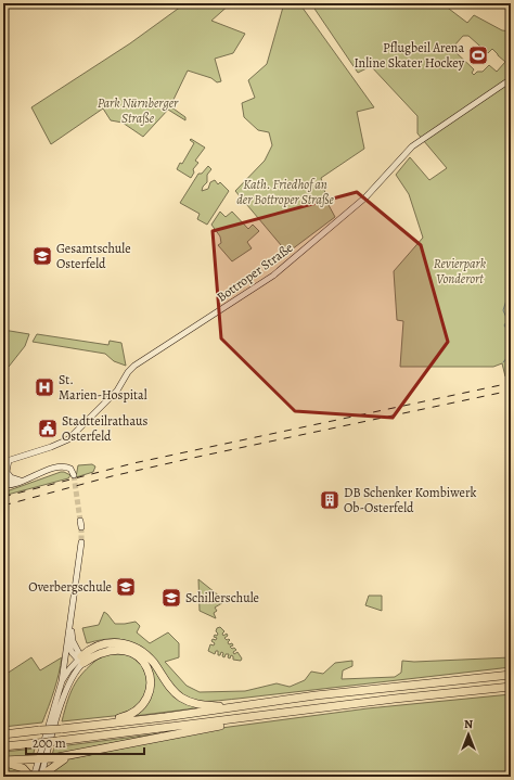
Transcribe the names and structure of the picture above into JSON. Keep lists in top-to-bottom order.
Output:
{
  "streets": {
    "main road": ["Bottroper Straße"]
  },
  "parks": ["Park Nürnberger Straße", "Kath. Friedhof an der Bottroper Straße", "Revierpark Vonderort"],
  "places": {
    "sports": ["Pflugbeil Arena Inline Skater Hockey"],
    "school or university": ["Gesamtschule Osterfeld", "Overbergschule", "Schillerschule"],
    "hospital": ["St. Marien-Hospital"],
    "public building": ["Stadtteilrathaus Osterfeld"],
    "building": ["DB Schenker Kombiwerk Ob-Osterfeld"]
  },
  "scale_bar": "200 m",
  "north": "top"
}
